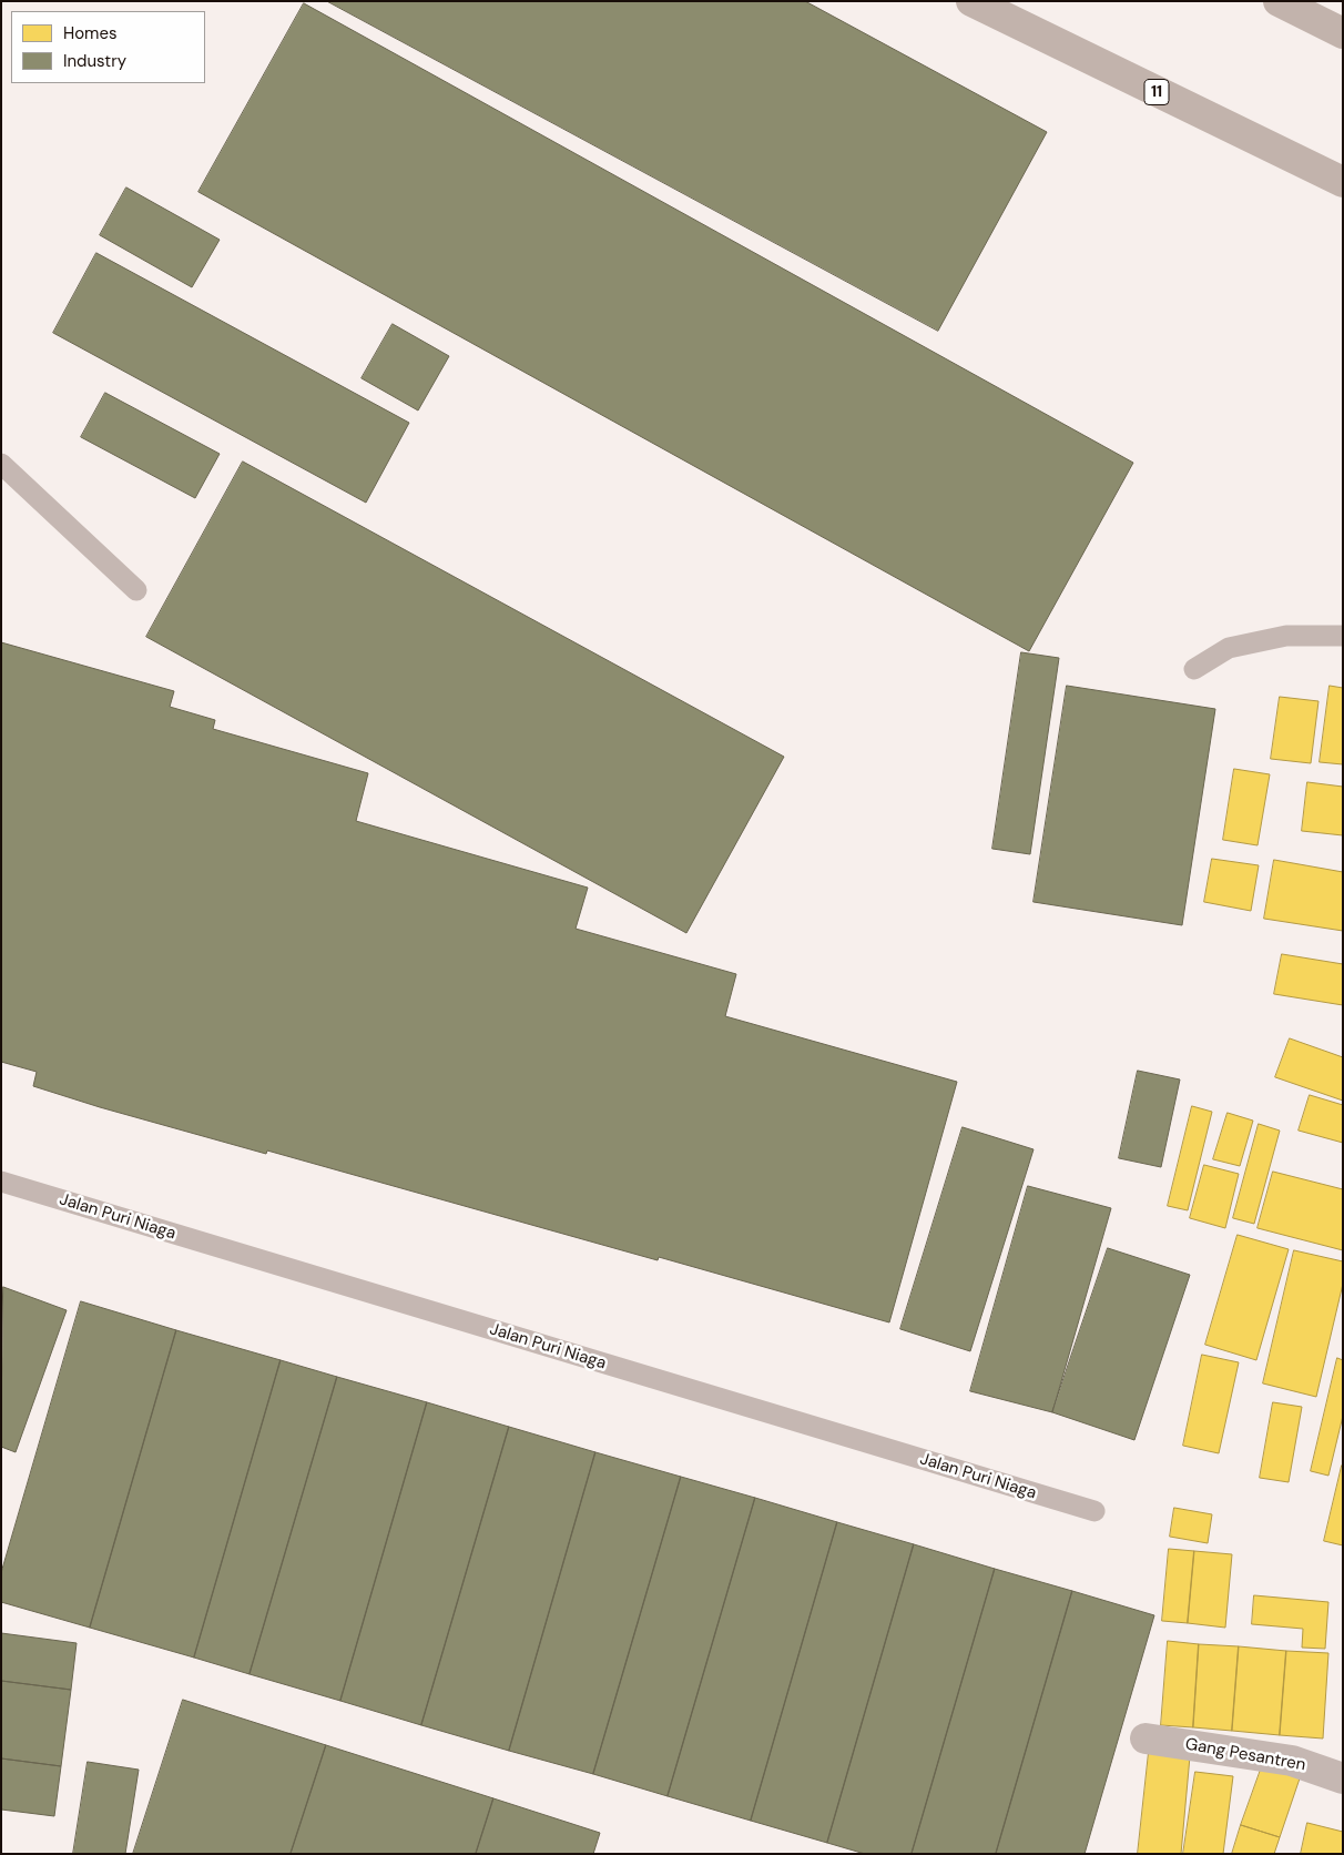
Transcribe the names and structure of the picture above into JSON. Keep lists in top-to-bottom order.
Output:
{
  "streets": {
    "highway": ["11"],
    "street": ["Gang Pesantren"],
    "lane": ["Jalan Puri Niaga"]
  },
  "legend": ["Homes", "Industry"]
}
